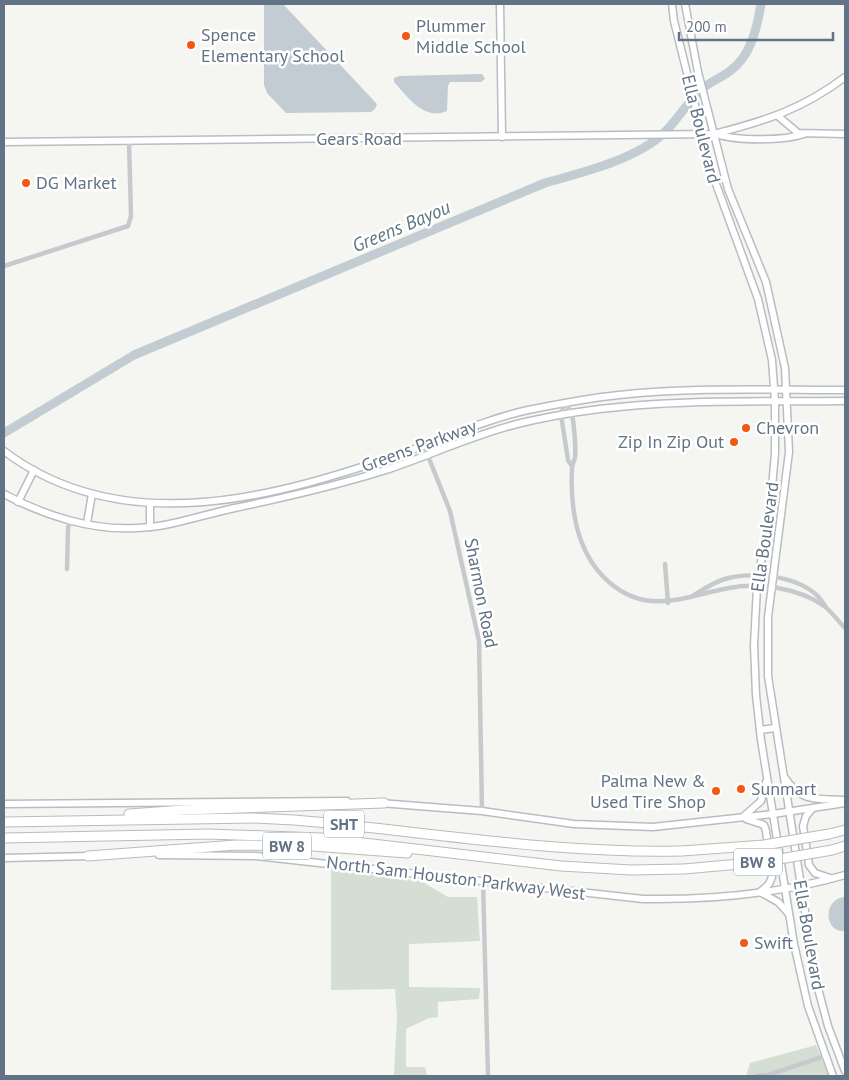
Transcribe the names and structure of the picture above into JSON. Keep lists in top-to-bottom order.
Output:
{
  "streets": {
    "highway": ["SHT", "BW 8", "North Sam Houston Parkway West"],
    "main road": ["Ella Boulevard", "Gears Road", "Greens Parkway"],
    "street": ["Sharmon Road"]
  },
  "crossings": [
    ["Ella Boulevard", "Gears Road"],
    ["Ella Boulevard", "Greens Parkway"],
    ["Ella Boulevard", "North Sam Houston Parkway West"],
    ["Greens Parkway", "Sharmon Road"],
    ["SHT", "BW 8"],
    ["SHT", "North Sam Houston Parkway West"],
    ["BW 8", "North Sam Houston Parkway West"]
  ],
  "water": ["Greens Bayou"],
  "places": [
    "Plummer Middle School",
    "Spence Elementary School",
    "DG Market",
    "Chevron",
    "Zip In Zip Out",
    "Sunmart",
    "Palma New & Used Tire Shop",
    "Swift"
  ],
  "scale_bar": "200 m"
}
